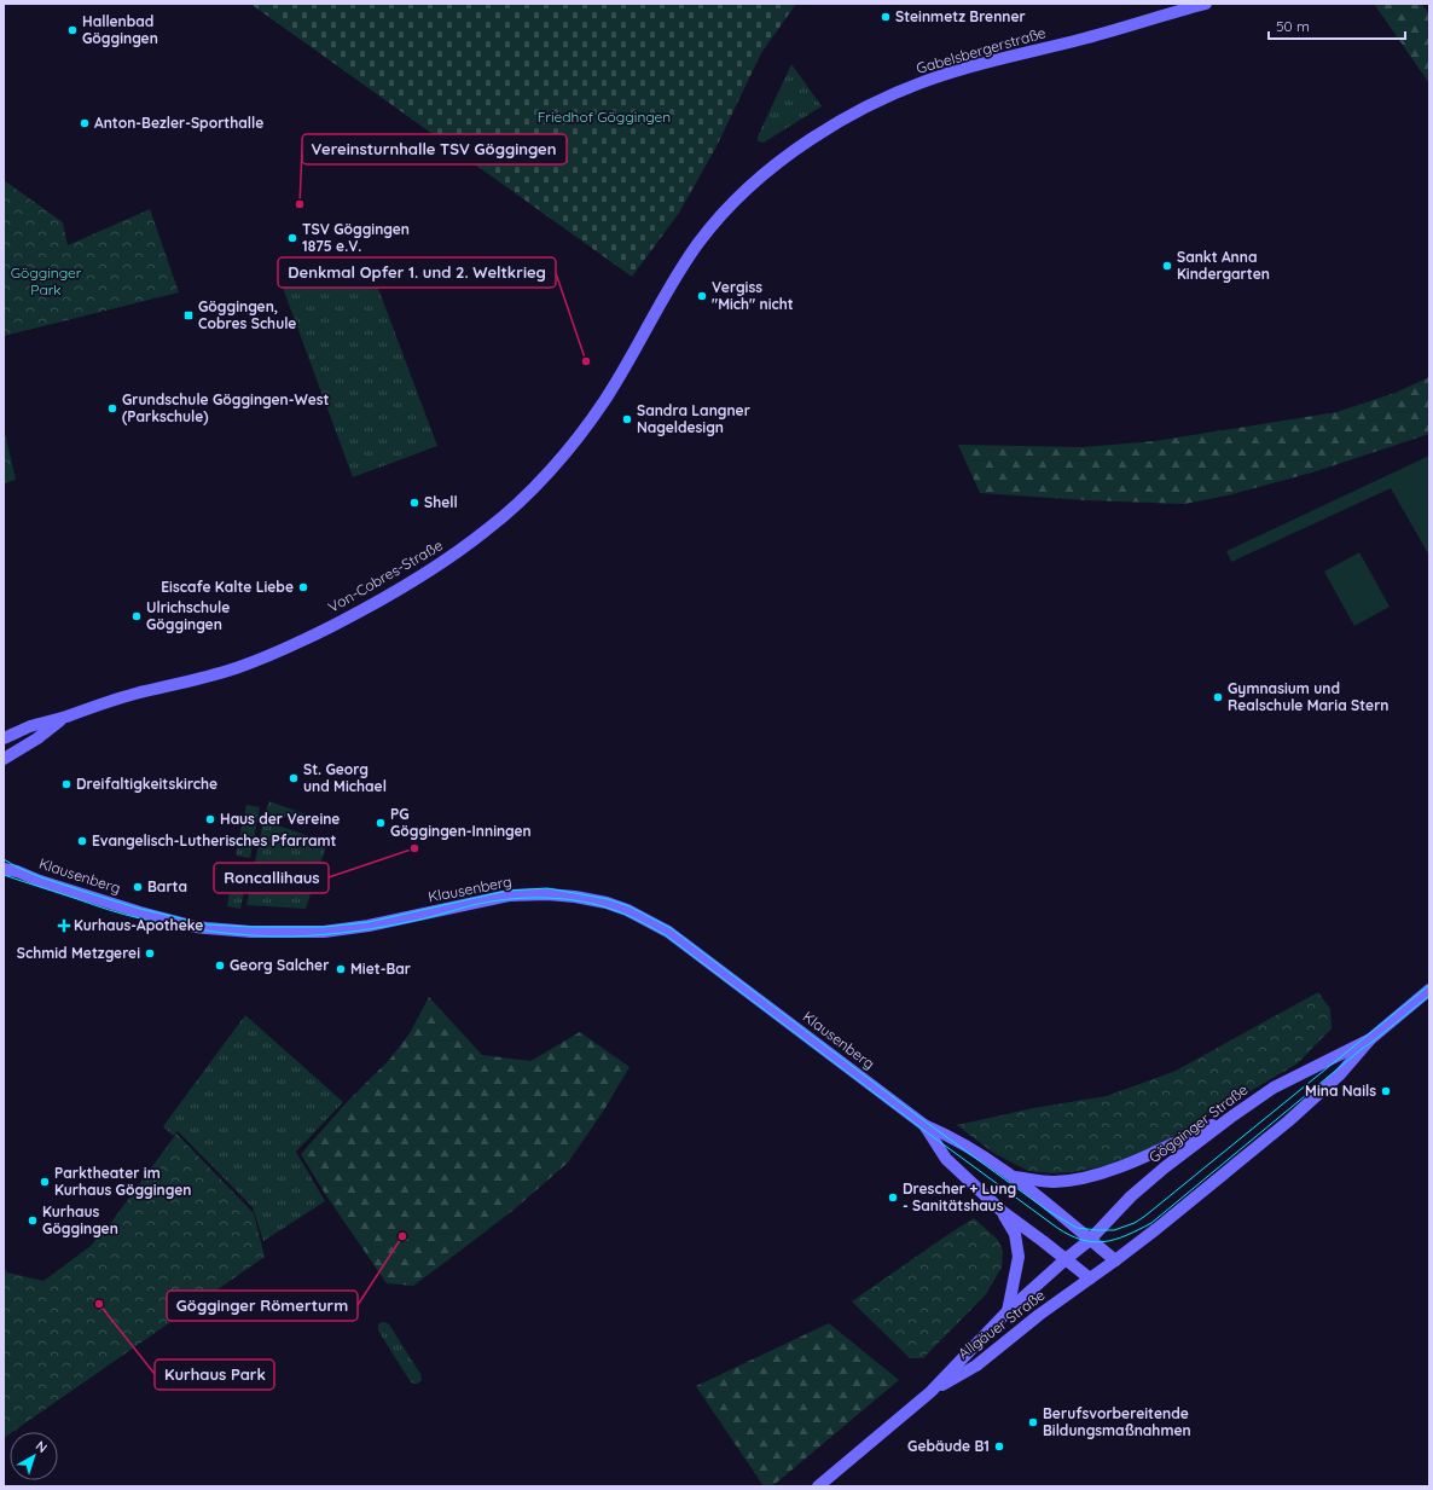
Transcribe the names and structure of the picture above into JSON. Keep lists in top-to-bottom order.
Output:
{
  "streets": {
    "street": [
      "Gabelsbergerstraße",
      "Von-Cobres-Straße",
      "Klausenberg",
      "Gögginger Straße",
      "Allgäuer Straße"
    ]
  },
  "crossings": [
    ["Gabelsbergerstraße", "Von-Cobres-Straße"],
    ["Klausenberg", "Gögginger Straße"],
    ["Klausenberg", "Allgäuer Straße"],
    ["Gögginger Straße", "Allgäuer Straße"]
  ],
  "parks": ["Friedhof Göggingen", "Gögginger Park"],
  "places": {
    "other": [
      "Steinmetz Brenner",
      "Hallenbad Göggingen",
      "Anton-Bezler-Sporthalle",
      "Vereinsturnhalle TSV Göggingen",
      "TSV Göggingen 1875 e.V.",
      "Sankt Anna Kindergarten",
      "Vergiss \"Mich\" nicht",
      "Denkmal Opfer 1. und 2. Weltkrieg",
      "Grundschule Göggingen-West (Parkschule)",
      "Sandra Langner Nageldesign",
      "Shell",
      "Eiscafe Kalte Liebe",
      "Ulrichschule Göggingen",
      "Gymnasium und Realschule Maria Stern",
      "St. Georg und Michael",
      "Dreifaltigkeitskirche",
      "Haus der Vereine",
      "PG Göggingen-Inningen",
      "Evangelisch-Lutherisches Pfarramt",
      "Roncallihaus",
      "Barta",
      "Schmid Metzgerei",
      "Georg Salcher",
      "Miet-Bar",
      "Mina Nails",
      "Parktheater im Kurhaus Göggingen",
      "Drescher + Lung - Sanitätshaus",
      "Kurhaus Göggingen",
      "Gögginger Römerturm",
      "Kurhaus Park",
      "Berufsvorbereitende Bildungsmaßnahmen",
      "Gebäude B1"
    ],
    "transit": ["Göggingen, Cobres Schule"],
    "health": ["Kurhaus-Apotheke"]
  },
  "scale_bar": "50 m",
  "north": "top right"
}
